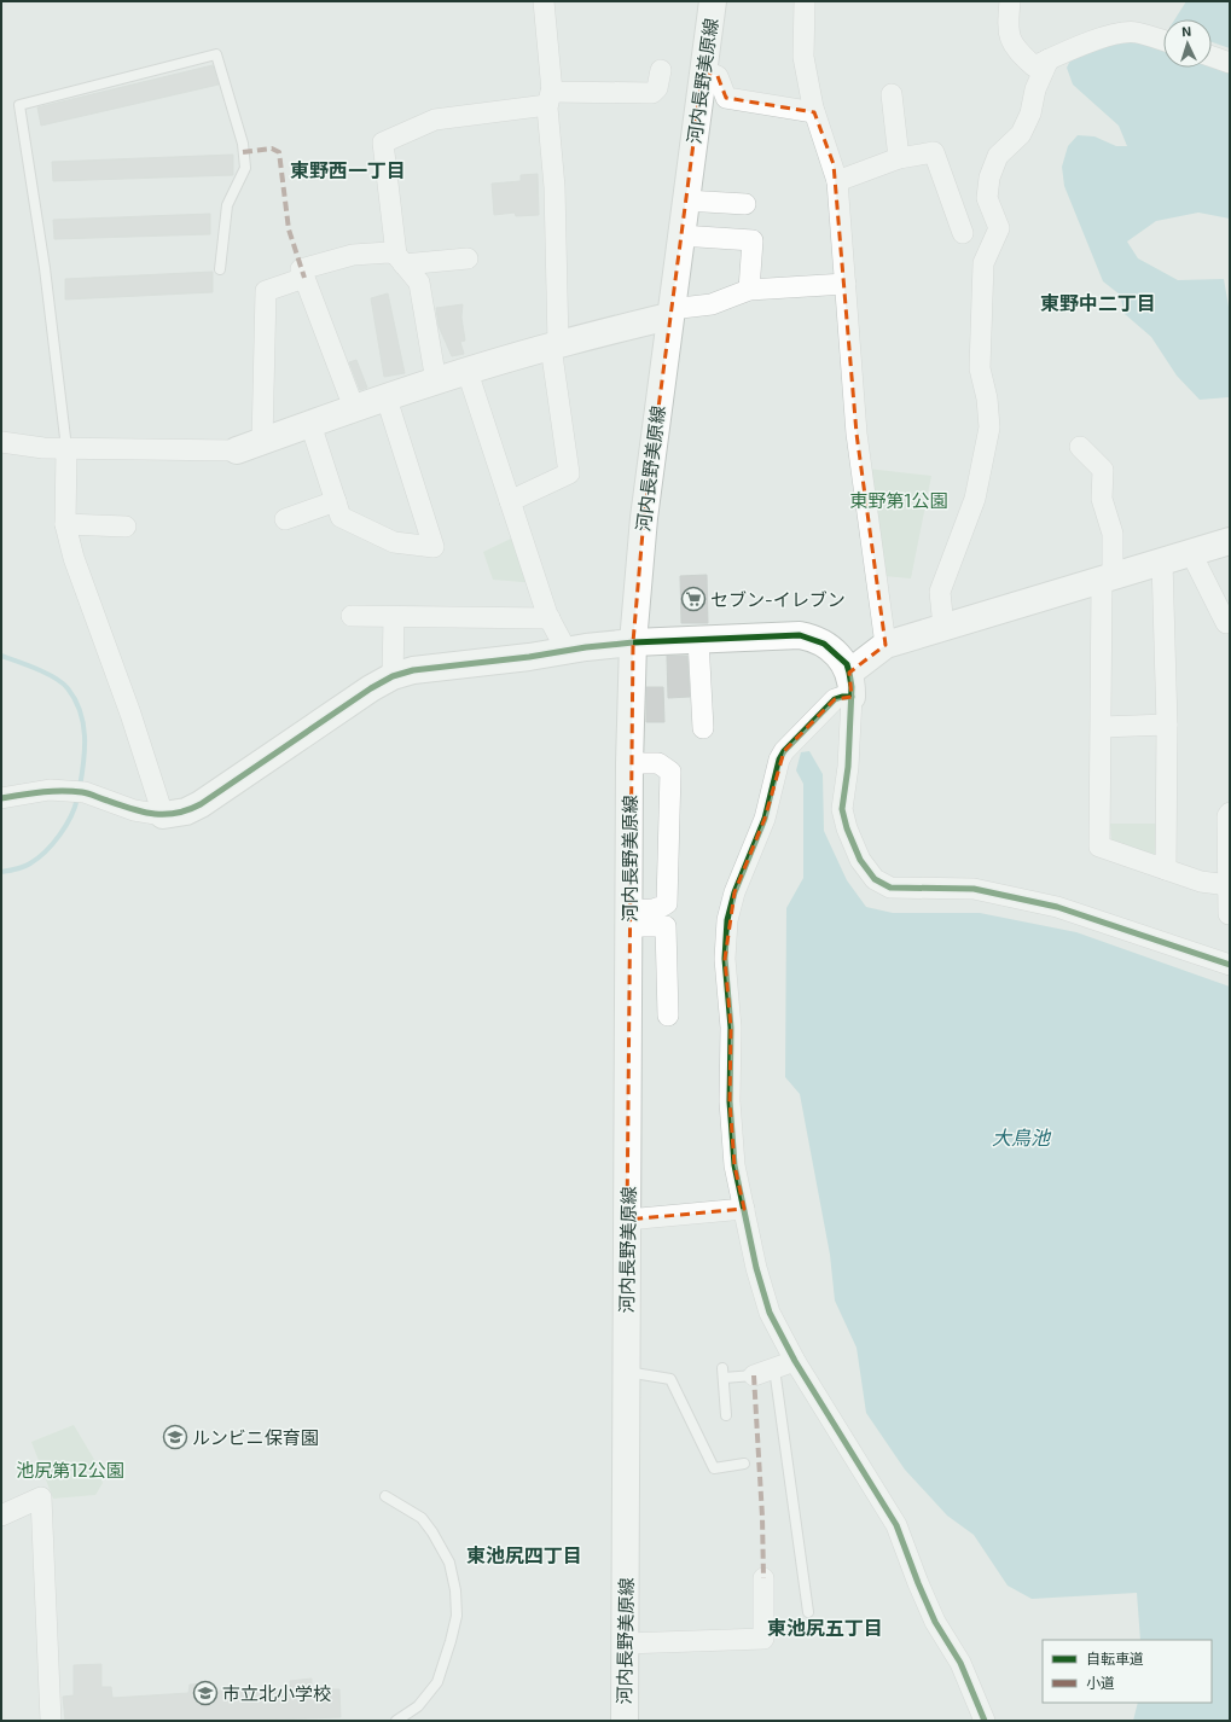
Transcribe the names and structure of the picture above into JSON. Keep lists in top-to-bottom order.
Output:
{
  "streets": {
    "main road": ["河内長野美原線"]
  },
  "districts": [
    "東野西一丁目",
    "東野中二丁目",
    "東池尻四丁目",
    "東池尻五丁目"
  ],
  "water": ["大鳥池"],
  "parks": ["東野第1公園", "池尻第12公園"],
  "places": {
    "supermarket": ["セブン-イレブン"],
    "school or university": ["ルンビニ保育園", "市立北小学校"]
  },
  "legend": ["自転車道", "小道"],
  "north": "top"
}
